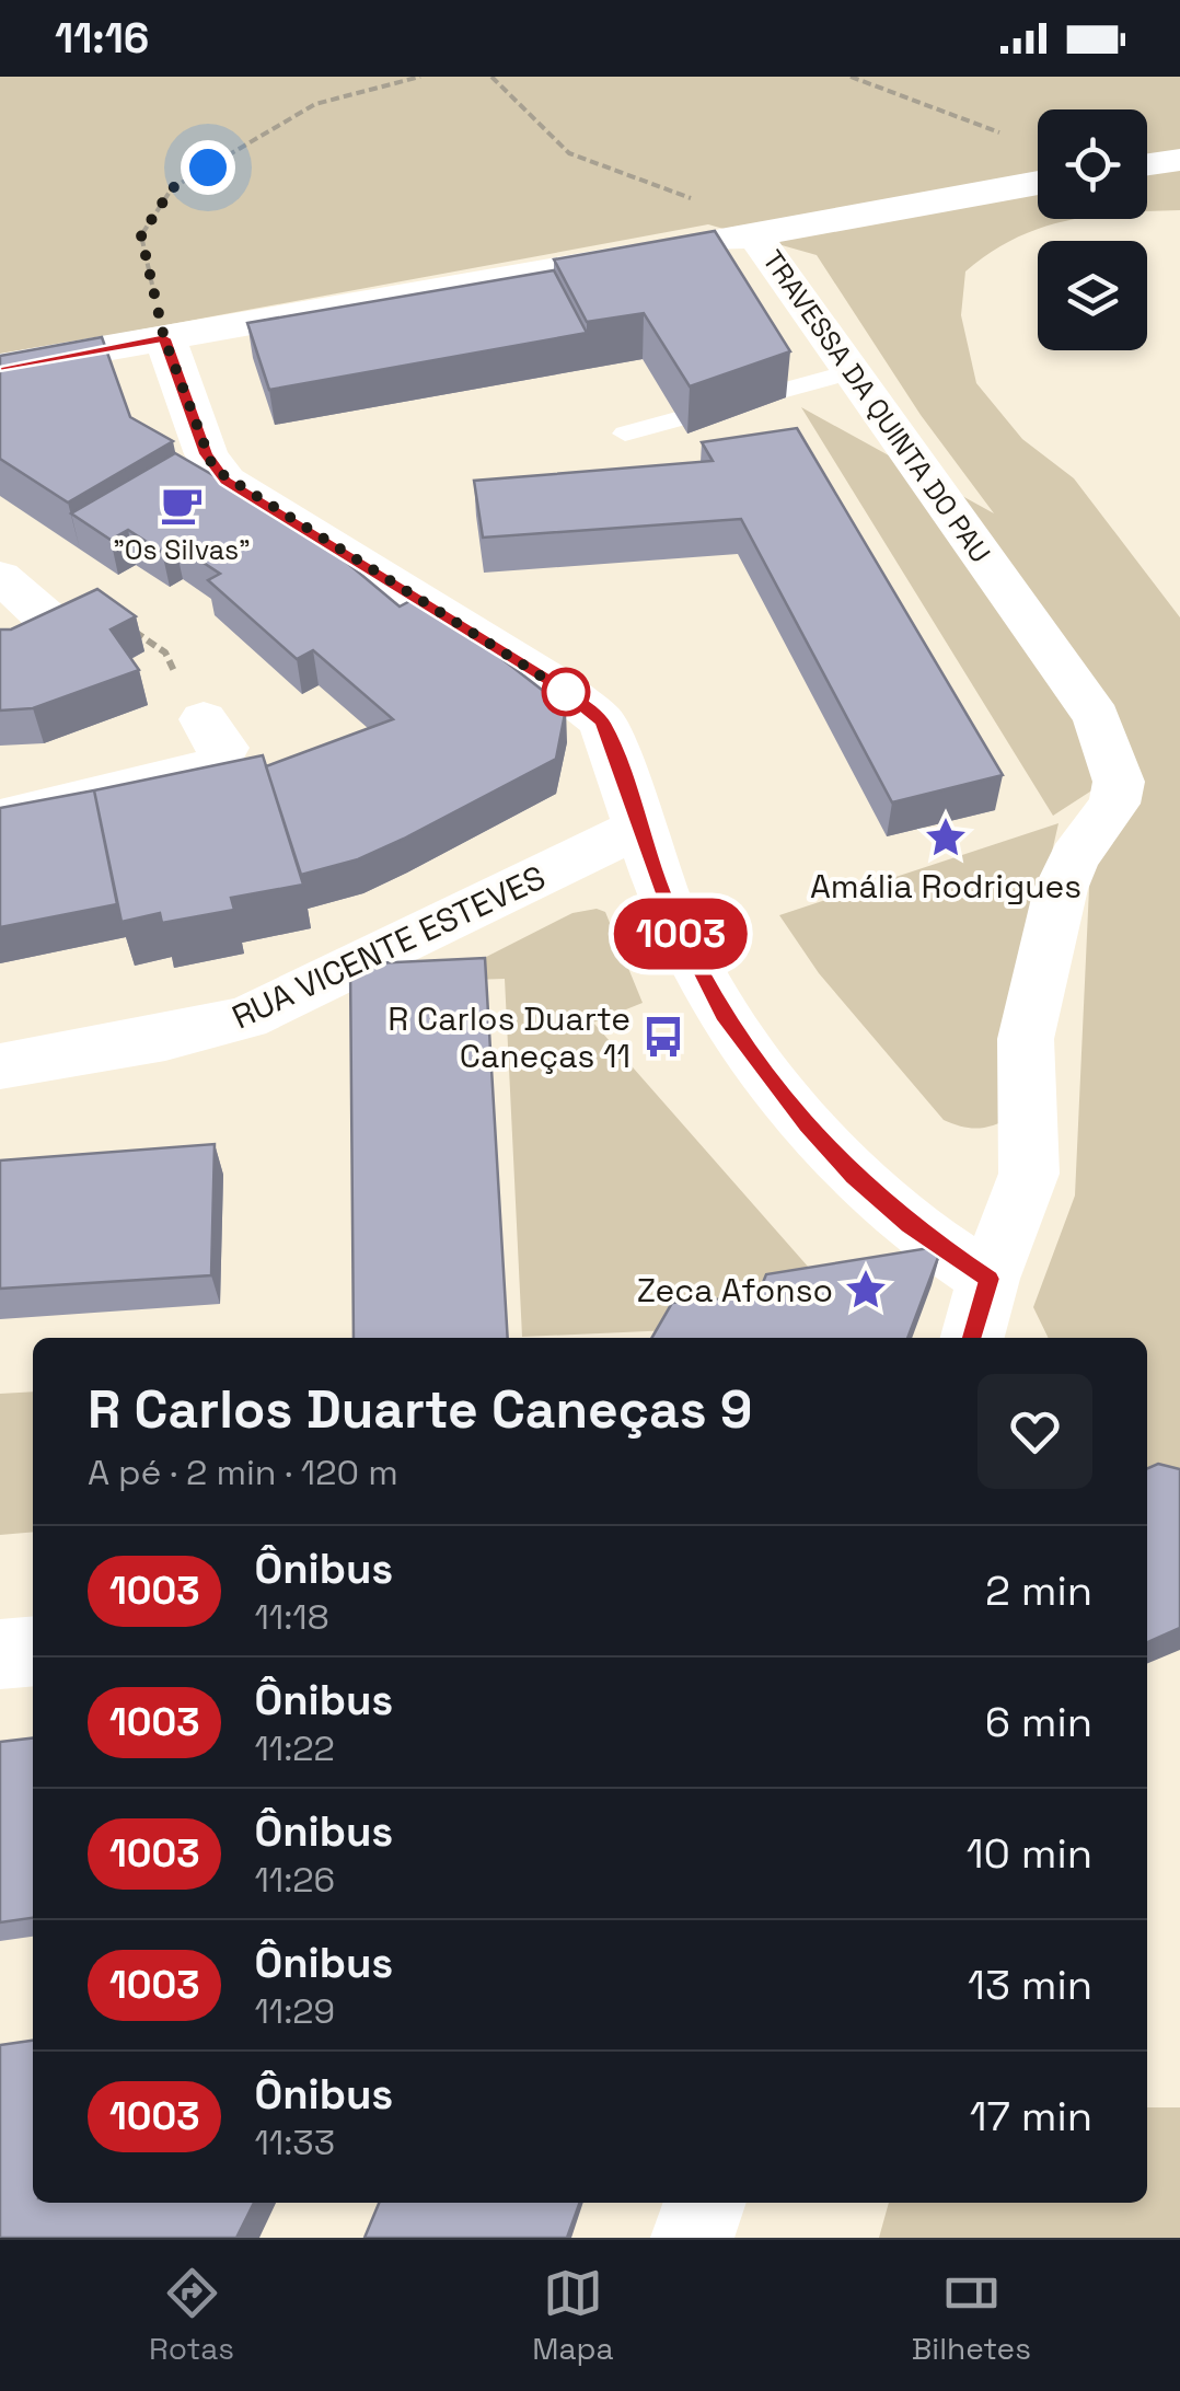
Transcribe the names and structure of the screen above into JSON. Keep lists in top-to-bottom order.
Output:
{
  "streets": {
    "street": ["TRAVESSA DA QUINTA DO PAU", "RUA VICENTE ESTEVES"]
  },
  "places": {
    "cafe": ["\"Os Silvas\""],
    "place": ["Amália Rodrigues", "Zeca Afonso"],
    "bus stop": ["R Carlos Duarte Caneças 11"]
  },
  "lines": ["bus line 1003"],
  "page": {
    "status": "11:16",
    "on_map": "1003",
    "heading": ["R Carlos Duarte Caneças 9", "A pé · 2 min · 120 m"],
    "list": [
      {
        "mark": "1003",
        "name": "Ônibus",
        "note": "11:18",
        "value": "2 min"
      },
      {
        "mark": "1003",
        "name": "Ônibus",
        "note": "11:22",
        "value": "6 min"
      },
      {
        "mark": "1003",
        "name": "Ônibus",
        "note": "11:26",
        "value": "10 min"
      },
      {
        "mark": "1003",
        "name": "Ônibus",
        "note": "11:29",
        "value": "13 min"
      },
      {
        "mark": "1003",
        "name": "Ônibus",
        "note": "11:33",
        "value": "17 min"
      }
    ],
    "tabs": ["Rotas", "Mapa", "Bilhetes"]
  }
}
